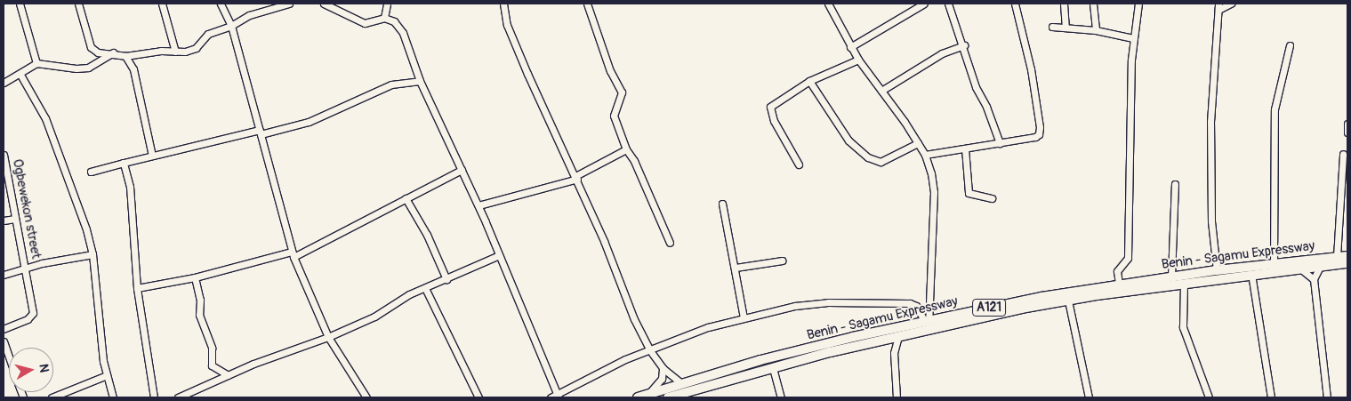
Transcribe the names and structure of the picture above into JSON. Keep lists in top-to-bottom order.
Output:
{
  "streets": {
    "highway": ["Benin - Sagamu Expressway", "A121"],
    "street": ["Ogbewekon street"]
  },
  "crossings": [
    ["Benin - Sagamu Expressway", "A121"]
  ],
  "north": "right"
}
